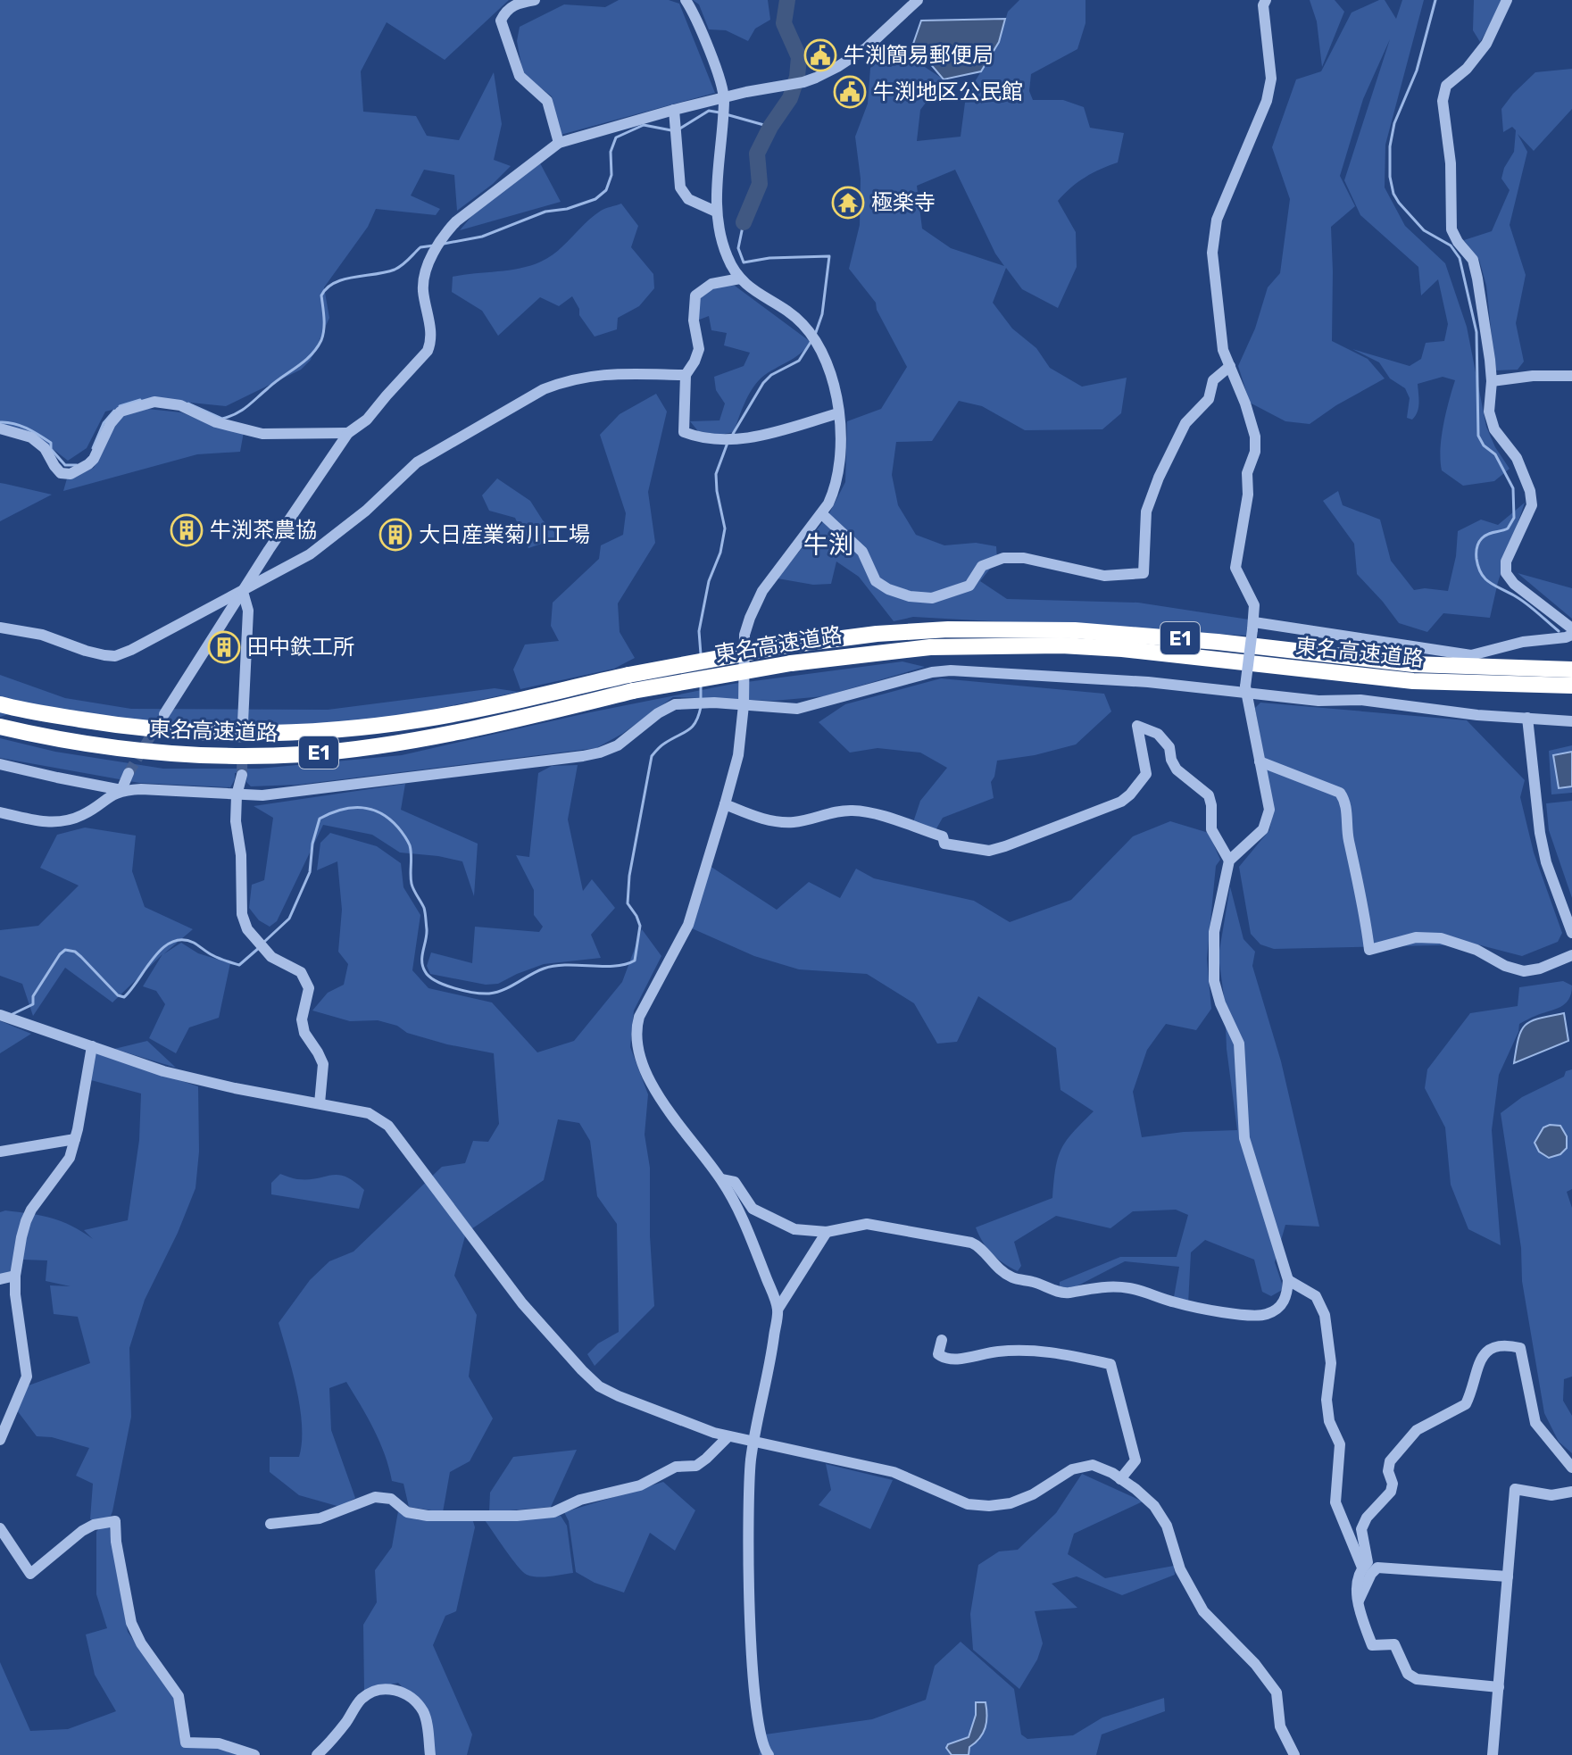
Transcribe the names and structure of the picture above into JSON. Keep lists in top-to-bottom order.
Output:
{
  "streets": {
    "highway": ["E1", "東名高速道路"]
  },
  "districts": ["牛渕"],
  "places": {
    "public building": ["牛渕簡易郵便局", "牛渕地区公民館"],
    "temple": ["極楽寺"],
    "building": ["牛渕茶農協", "大日産業菊川工場", "田中鉄工所"]
  }
}
